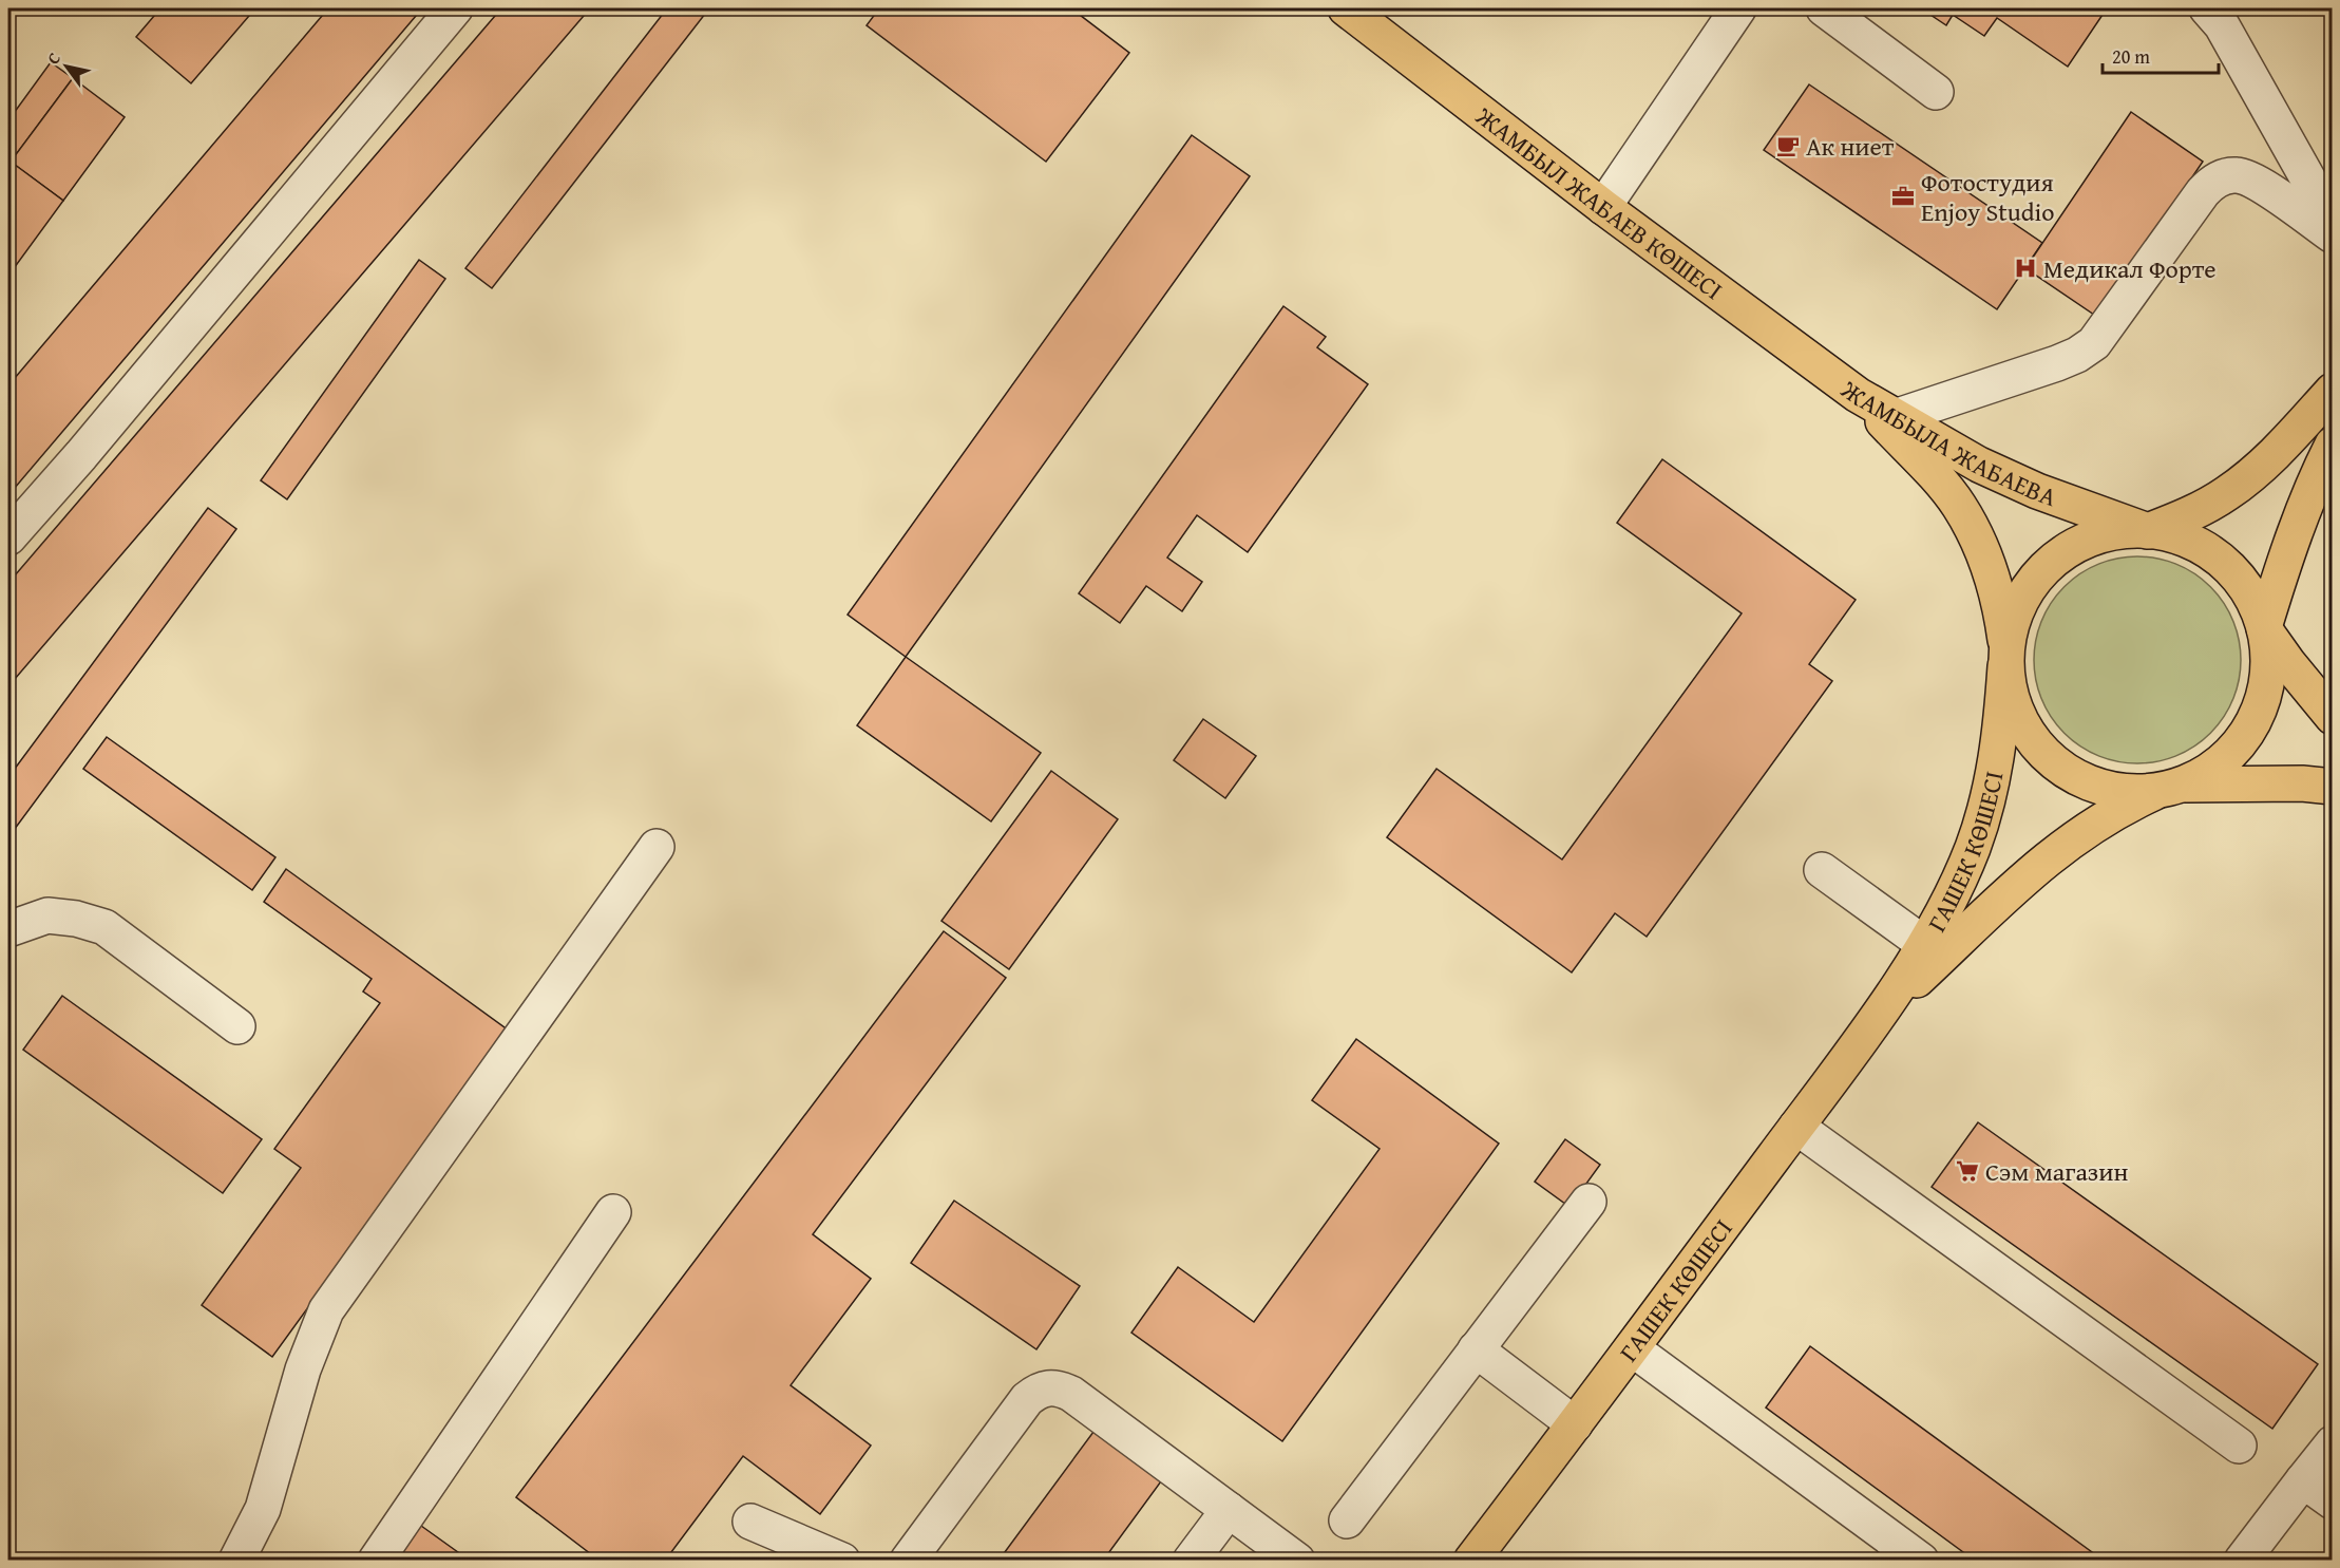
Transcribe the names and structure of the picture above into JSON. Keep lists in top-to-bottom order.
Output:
{
  "streets": {
    "main road": ["ЖАМБЫЛ ЖАБАЕВ КӨШЕСІ", "ЖАМБЫЛА ЖАБАЕВА", "ГАШЕК КӨШЕСІ"]
  },
  "crossings": [
    ["ЖАМБЫЛ ЖАБАЕВ КӨШЕСІ", "ЖАМБЫЛА ЖАБАЕВА"],
    ["ЖАМБЫЛА ЖАБАЕВА", "ГАШЕК КӨШЕСІ"]
  ],
  "places": {
    "cafe": ["Ак ниет"],
    "office": ["Фотостудия Enjoy Studio"],
    "hospital": ["Медикал Форте"],
    "supermarket": ["Сэм магазин"]
  },
  "scale_bar": "20 m",
  "north": "top left"
}
